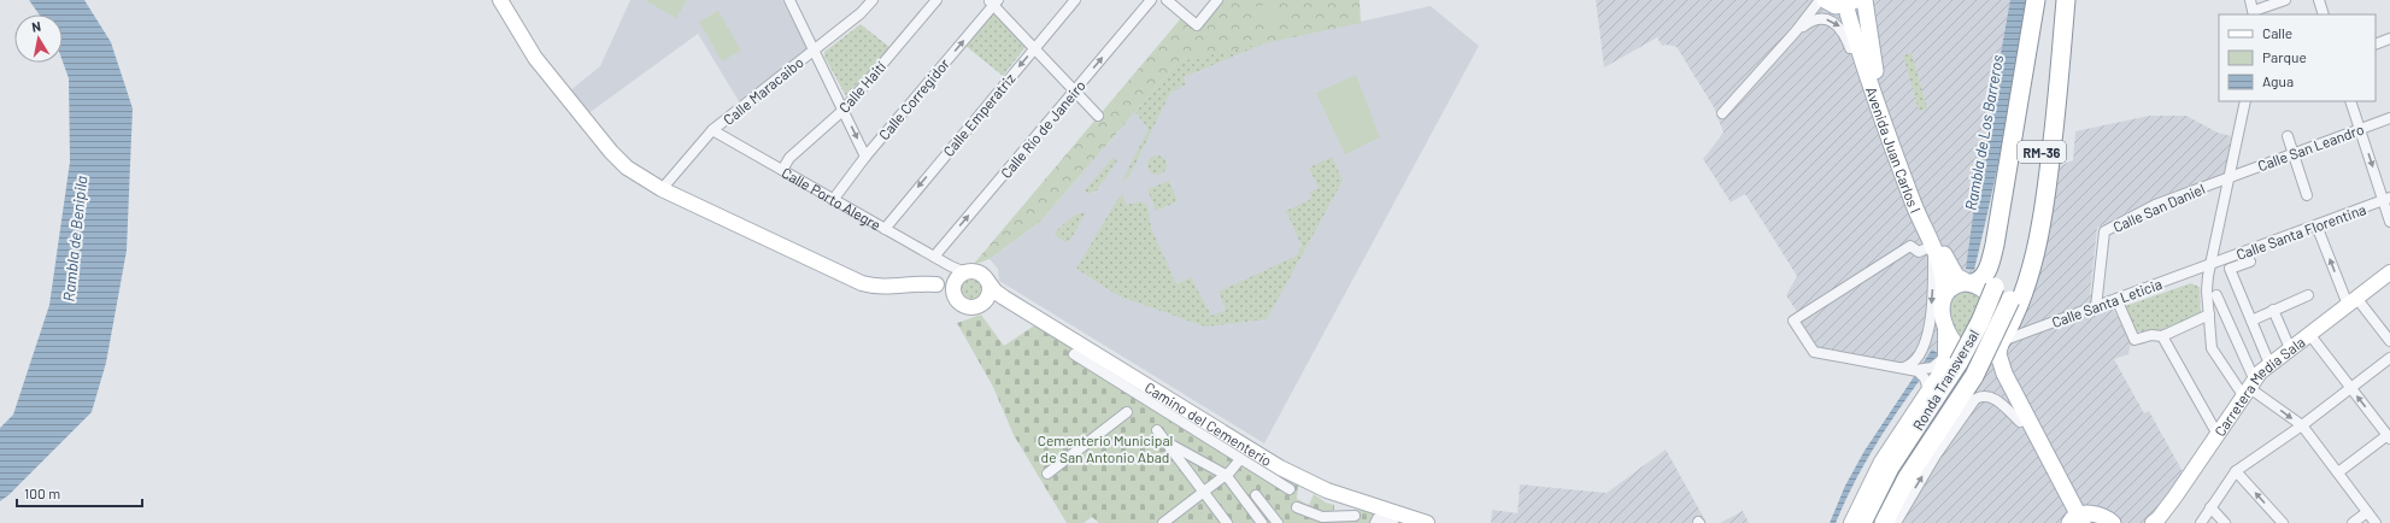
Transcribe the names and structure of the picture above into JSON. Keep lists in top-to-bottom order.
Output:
{
  "streets": {
    "highway": ["RM-36", "Ronda Transversal"],
    "main road": [
      "Avenida Juan Carlos I",
      "Calle Porto Alegre",
      "Carretera Media Sala",
      "Camino del Cementerio"
    ],
    "street": [
      "Calle Haití",
      "Calle Maracaibo",
      "Calle Corregidor",
      "Calle Emperatriz",
      "Calle Río de Janeiro",
      "Calle San Leandro",
      "Calle San Daniel",
      "Calle Santa Florentina",
      "Calle Santa Leticia"
    ]
  },
  "crossings": [
    ["Calle Haití", "Calle Porto Alegre"],
    ["Calle Maracaibo", "Calle Porto Alegre"],
    ["Calle Corregidor", "Calle Porto Alegre"],
    ["Calle Emperatriz", "Calle Porto Alegre"],
    ["Calle Río de Janeiro", "Calle Porto Alegre"],
    ["Calle San Leandro", "Calle San Daniel"],
    ["Avenida Juan Carlos I", "Calle Santa Leticia"],
    ["Avenida Juan Carlos I", "Ronda Transversal"],
    ["Calle Porto Alegre", "Camino del Cementerio"],
    ["Calle San Daniel", "Calle Santa Leticia"],
    ["Calle Santa Florentina", "Calle Santa Leticia"],
    ["Calle Santa Leticia", "Ronda Transversal"]
  ],
  "one_way": ["Calle Corregidor", "Calle Emperatriz", "Calle Río de Janeiro"],
  "water": ["Rambla de Los Barreros", "Rambla de Benipila"],
  "parks": ["Cementerio Municipal de San Antonio Abad"],
  "legend": ["Calle", "Parque", "Agua"],
  "scale_bar": "100 m",
  "north": "top"
}
